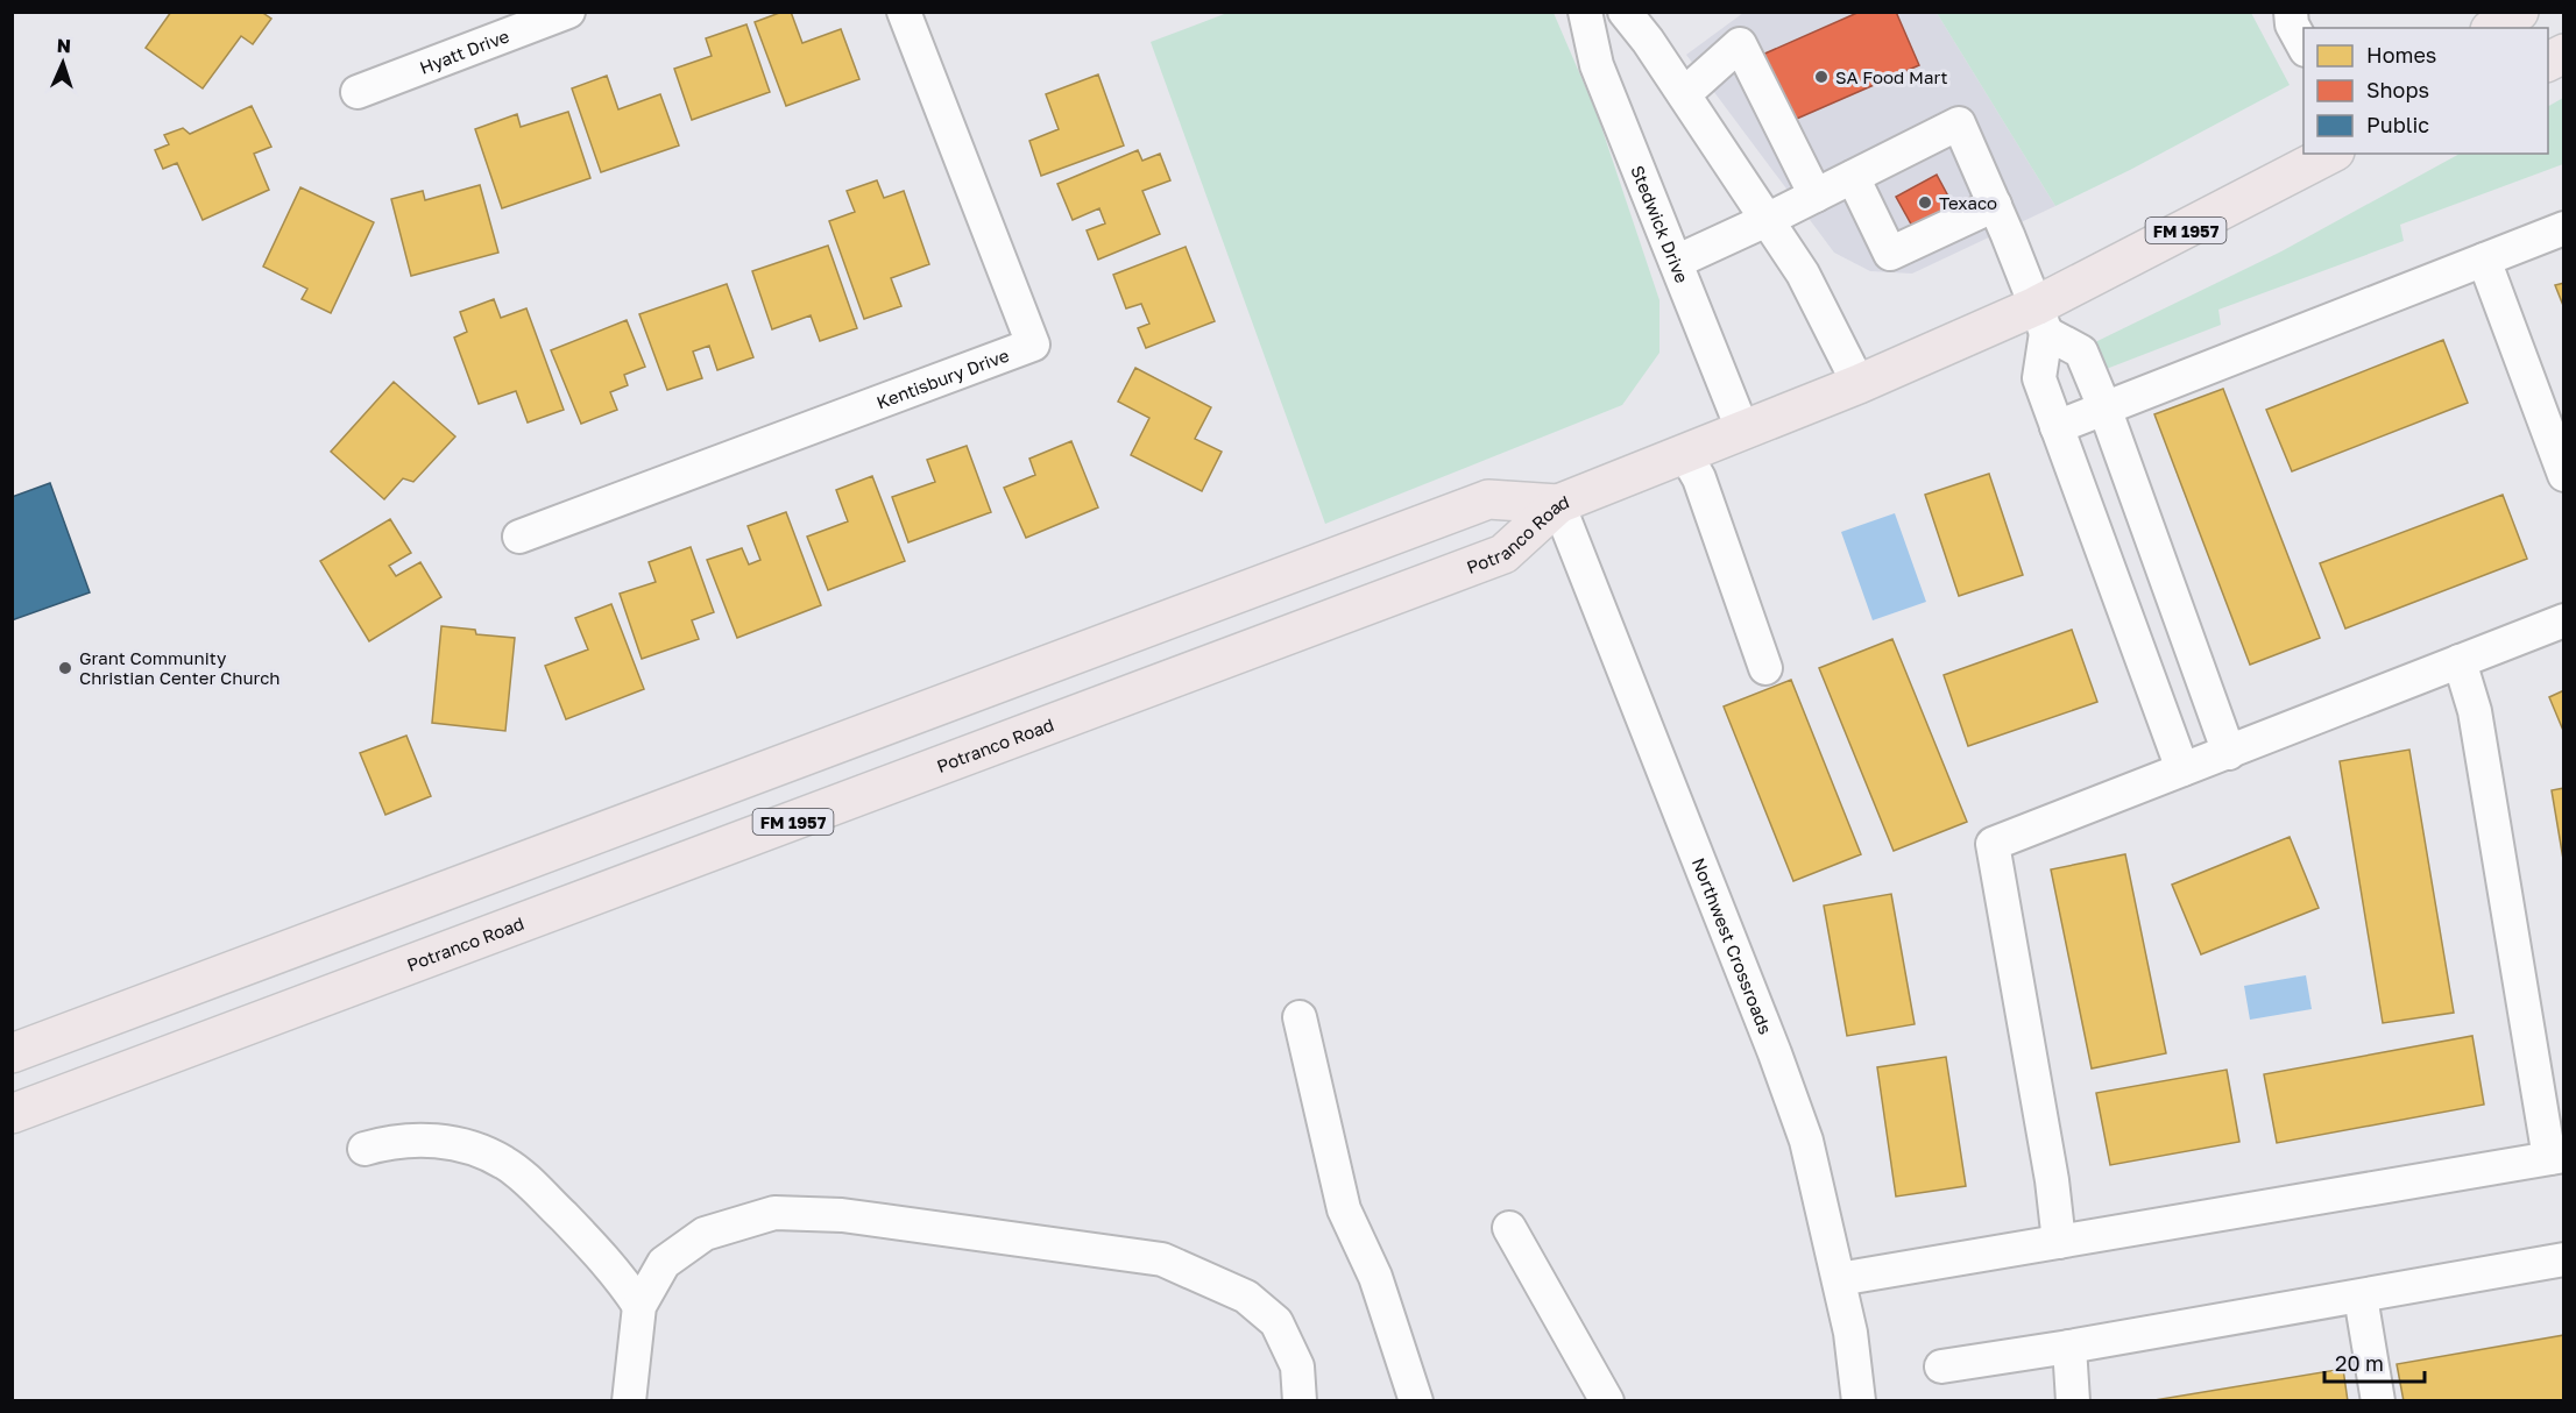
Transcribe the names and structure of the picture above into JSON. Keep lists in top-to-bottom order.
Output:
{
  "streets": {
    "main road": ["FM 1957", "Potranco Road"],
    "street": [
      "Hyatt Drive",
      "Stedwick Drive",
      "Kentisbury Drive",
      "Northwest Crossroads"
    ]
  },
  "crossings": [
    ["Stedwick Drive", "FM 1957"],
    ["FM 1957", "Potranco Road"],
    ["FM 1957", "Northwest Crossroads"],
    ["Potranco Road", "Northwest Crossroads"]
  ],
  "places": ["SA Food Mart", "Texaco", "Grant Community Christian Center Church"],
  "legend": ["Homes", "Shops", "Public"],
  "scale_bar": "20 m",
  "north": "top"
}
